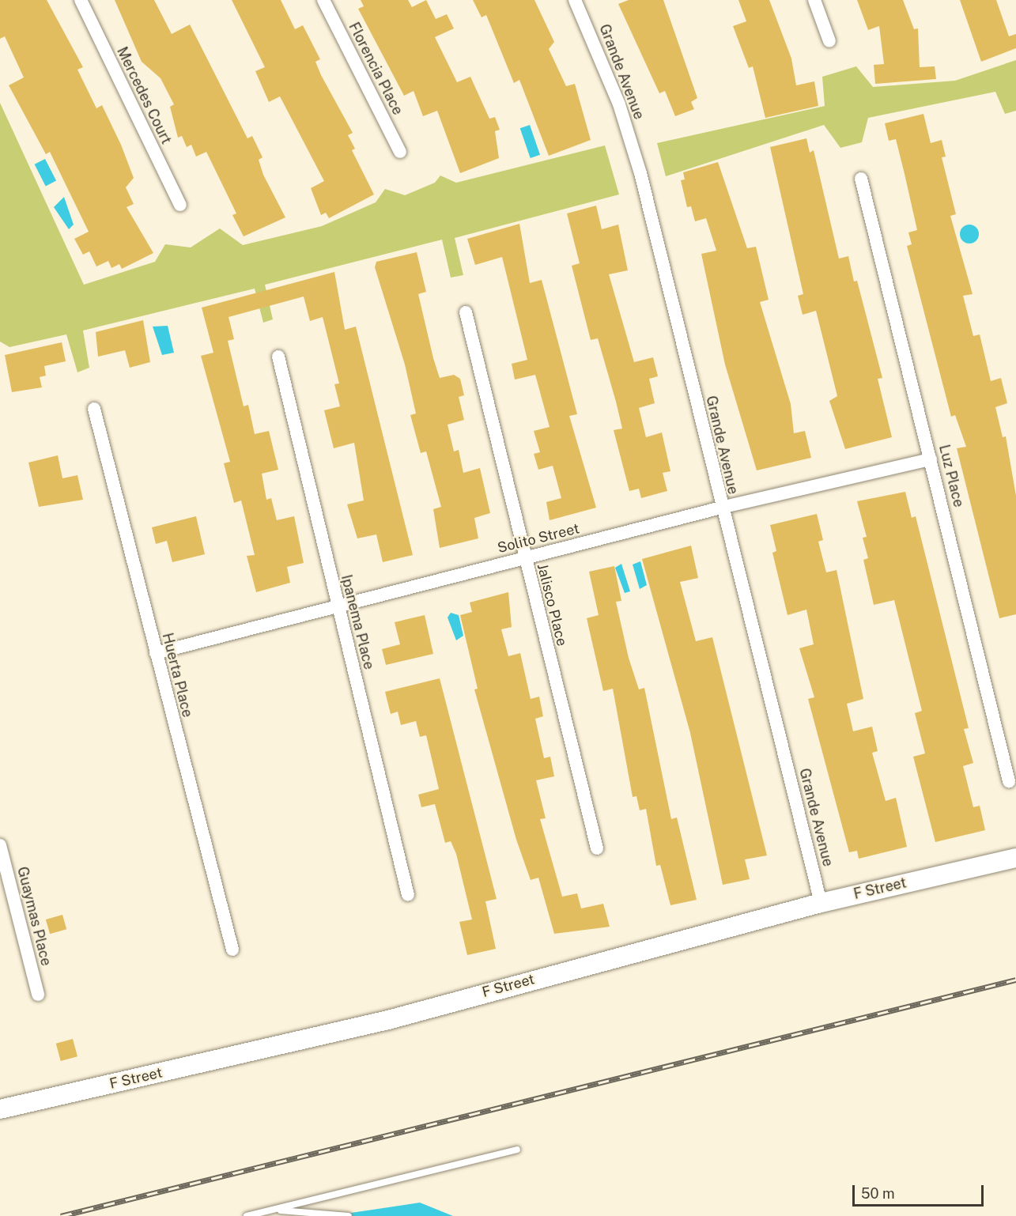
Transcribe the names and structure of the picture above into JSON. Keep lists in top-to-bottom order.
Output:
{
  "streets": {
    "street": [
      "Florencia Place",
      "Grande Avenue",
      "Mercedes Court",
      "Luz Place",
      "Solito Street",
      "Jalisco Place",
      "Ipanema Place",
      "Huerta Place",
      "F Street",
      "Guaymas Place"
    ]
  },
  "crossings": [
    ["Grande Avenue", "Solito Street"],
    ["Grande Avenue", "F Street"],
    ["Luz Place", "Solito Street"],
    ["Solito Street", "Jalisco Place"],
    ["Solito Street", "Ipanema Place"],
    ["Solito Street", "Huerta Place"]
  ],
  "scale_bar": "50 m"
}
